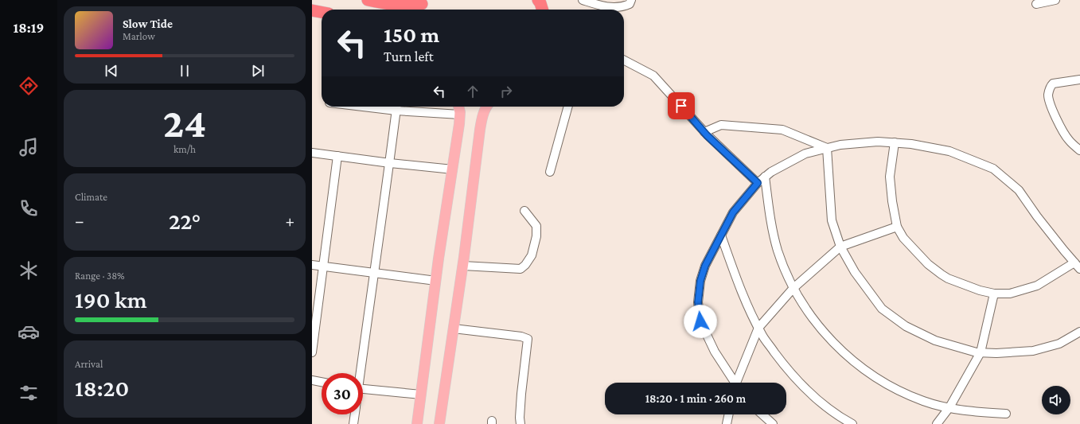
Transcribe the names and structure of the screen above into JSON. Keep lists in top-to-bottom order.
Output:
{
  "page": {
    "tabs": "18:19",
    "turn": ["150 m", "Turn left"],
    "song": ["Slow Tide", "Marlow"],
    "tile": [
      ["24", "km/h"],
      "Climate",
      ["Range · 38%", "190 km"],
      ["Arrival", "18:20"]
    ],
    "heat": ["−", "22°", "+"],
    "limit": "30",
    "trip": "18:20 · 1 min · 260 m"
  }
}
